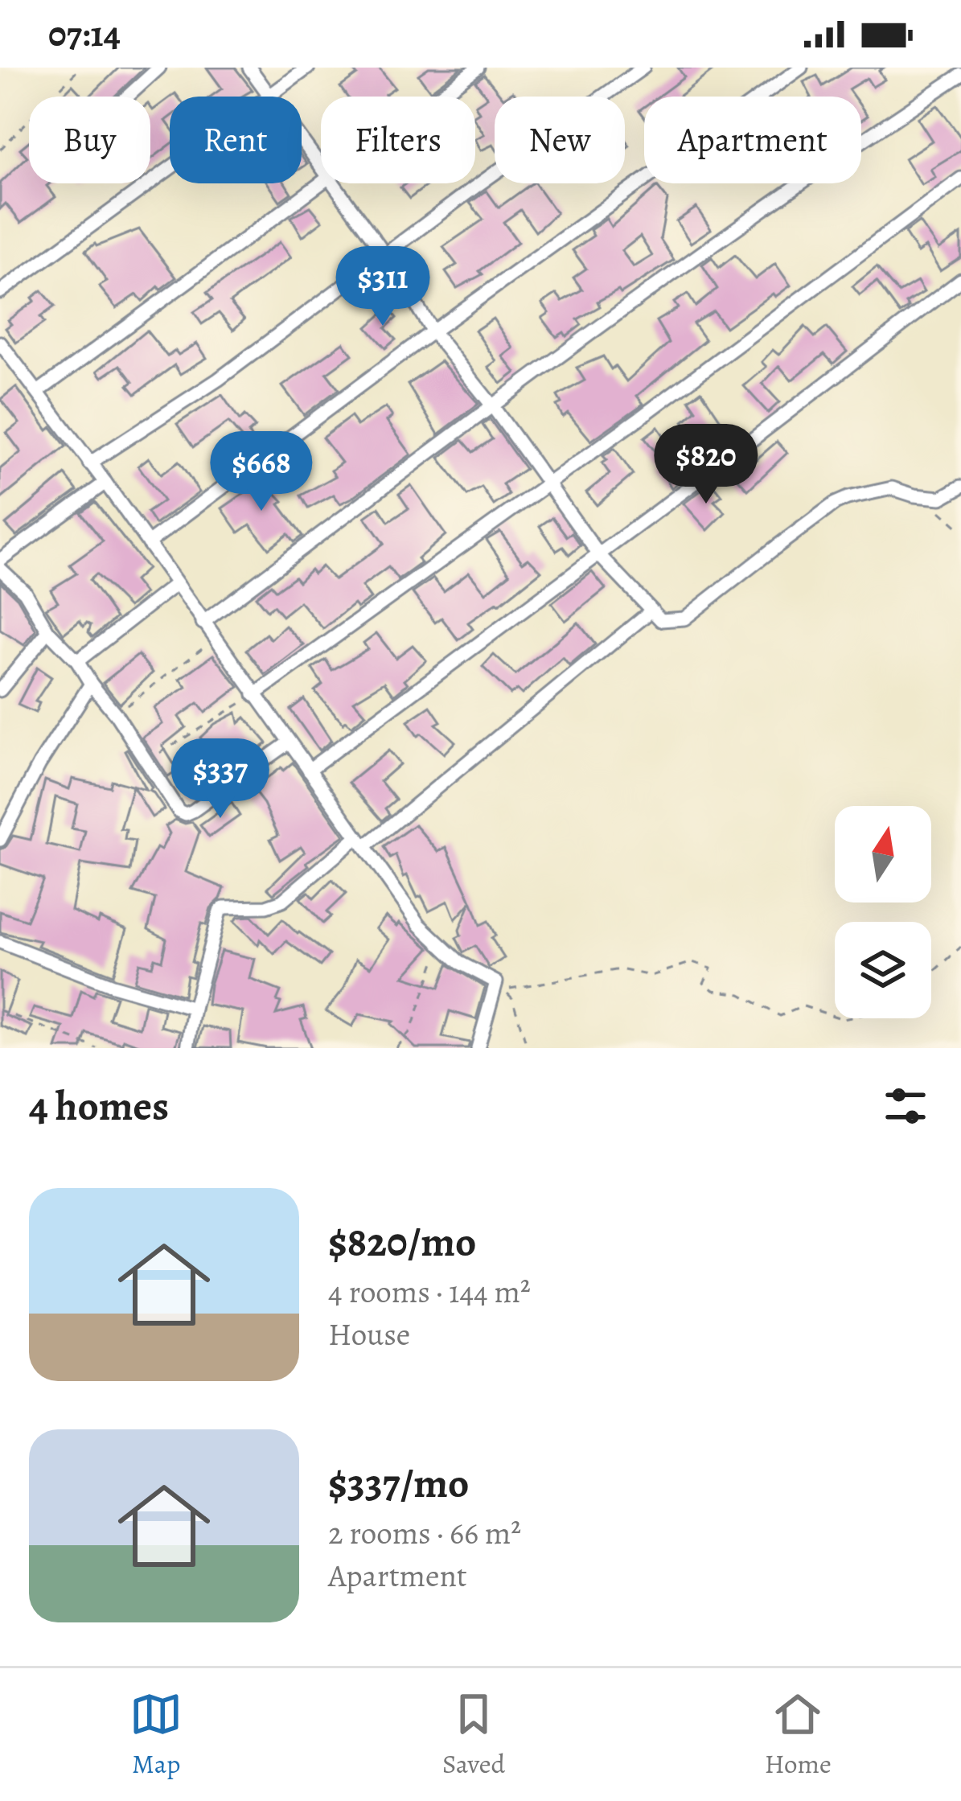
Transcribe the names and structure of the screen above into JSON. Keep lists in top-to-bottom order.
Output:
{
  "north": "top",
  "page": {
    "status": "07:14",
    "chip": [
      "Buy",
      "Rent",
      "Filters",
      "New",
      "Apartment"
    ],
    "price": [
      "$311",
      "$820",
      "$668",
      "$337"
    ],
    "heading": "4 homes",
    "list": [
      {
        "name": "$820/mo",
        "note": "4 rooms · 144 m² · House"
      },
      {
        "name": "$337/mo",
        "note": "2 rooms · 66 m² · Apartment"
      }
    ],
    "tabs": ["Map", "Saved", "Home"]
  }
}
